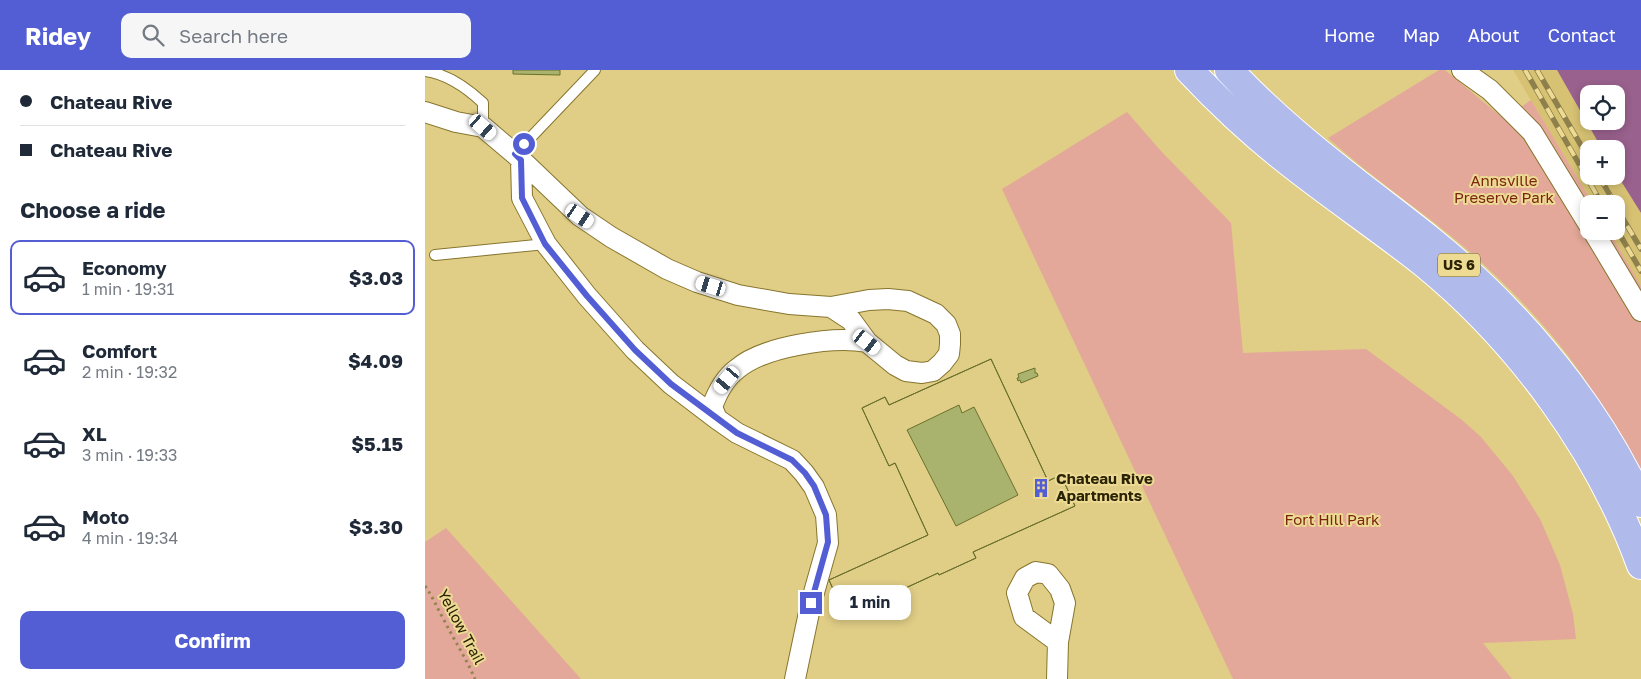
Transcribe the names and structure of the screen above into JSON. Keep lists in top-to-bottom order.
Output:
{
  "streets": {
    "highway": ["US 6"],
    "path": ["Yellow Trail"]
  },
  "parks": ["Annsville Preserve Park", "Fort Hill Park"],
  "places": {
    "building": ["Chateau Rive Apartments"]
  },
  "page": {
    "header": "Ridey",
    "search": "Search here",
    "nav": [
      "Home",
      "Map",
      "About",
      "Contact"
    ],
    "banner": ["Chateau Rive", "Chateau Rive"],
    "map_buttons": ["+", "−"],
    "heading": "Choose a ride",
    "list": [
      {
        "name": "Economy",
        "note": "1 min · 19:31",
        "value": "$3.03"
      },
      {
        "name": "Comfort",
        "note": "2 min · 19:32",
        "value": "$4.09"
      },
      {
        "name": "XL",
        "note": "3 min · 19:33",
        "value": "$5.15"
      },
      {
        "name": "Moto",
        "note": "4 min · 19:34",
        "value": "$3.30"
      }
    ],
    "bubble": "1 min",
    "buttons": "Confirm"
  }
}
